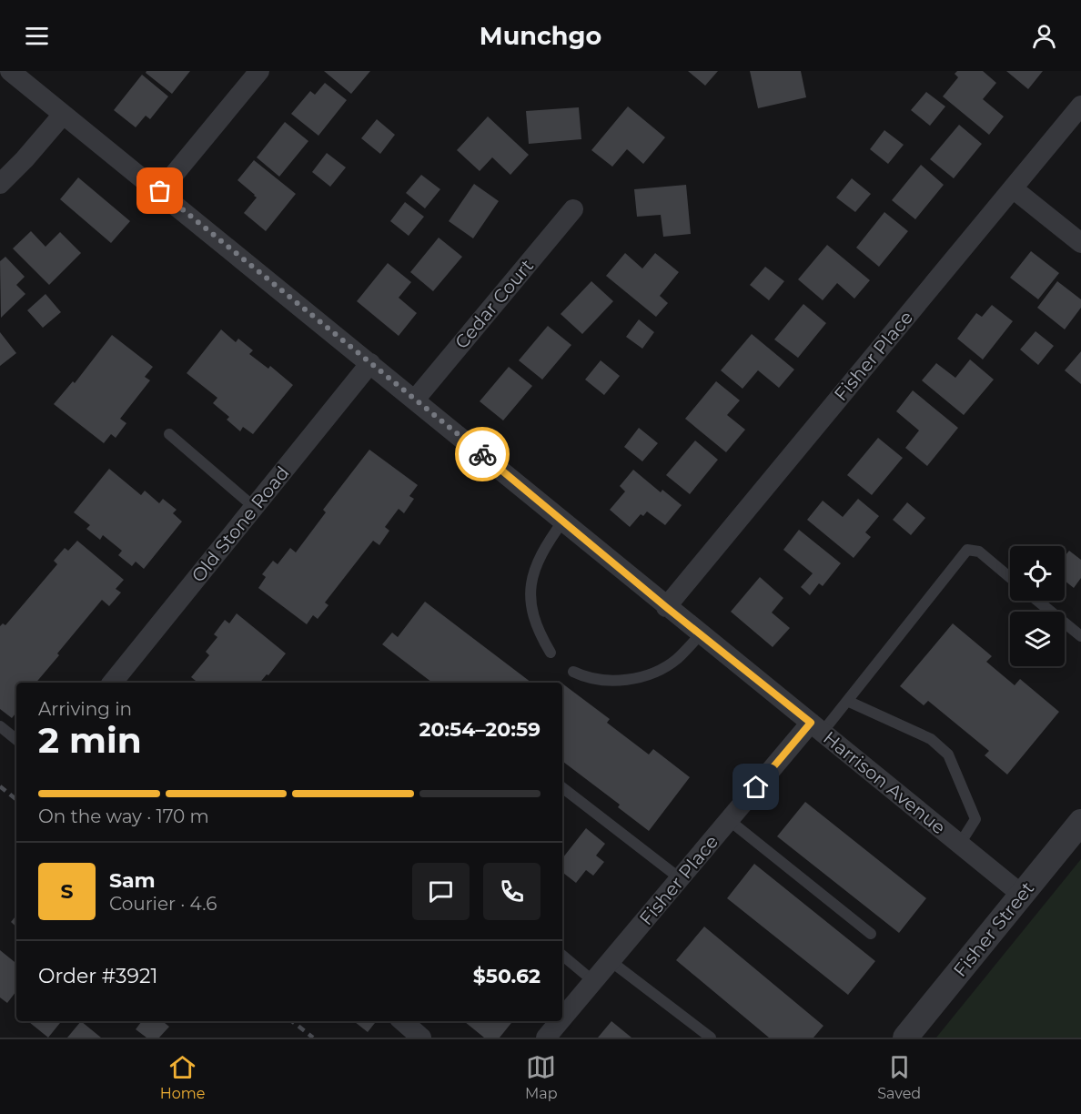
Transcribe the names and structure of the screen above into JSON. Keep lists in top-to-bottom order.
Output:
{
  "streets": {
    "street": [
      "Cedar Court",
      "Fisher Place",
      "Old Stone Road",
      "Harrison Avenue",
      "Fisher Street"
    ]
  },
  "crossings": [
    ["Cedar Court", "Harrison Avenue"],
    ["Fisher Place", "Harrison Avenue"],
    ["Old Stone Road", "Harrison Avenue"],
    ["Harrison Avenue", "Fisher Street"]
  ],
  "page": {
    "header": "Munchgo",
    "heading": ["2 min", "Arriving in", "20:54–20:59"],
    "panel": [
      "Sam",
      "Courier · 4.6",
      "Order #3921",
      "$50.62"
    ],
    "bar": "On the way · 170 m",
    "round": "S",
    "tabs": ["Home", "Map", "Saved"]
  }
}
